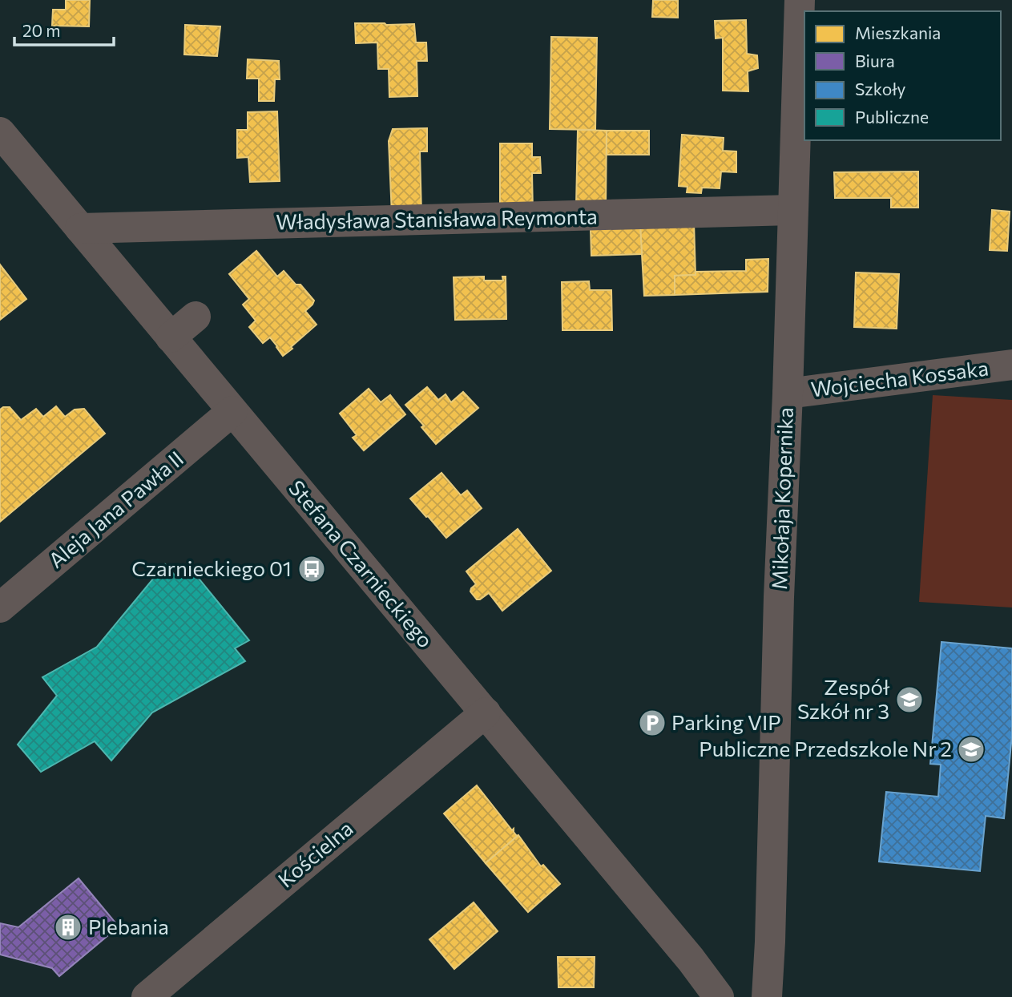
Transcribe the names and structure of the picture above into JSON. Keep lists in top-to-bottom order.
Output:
{
  "streets": {
    "street": [
      "Władysława Stanisława Reymonta",
      "Wojciecha Kossaka",
      "Mikołaja Kopernika",
      "Aleja Jana Pawła II",
      "Stefana Czarnieckiego",
      "Kościelna"
    ]
  },
  "crossings": [
    ["Władysława Stanisława Reymonta", "Mikołaja Kopernika"],
    ["Władysława Stanisława Reymonta", "Stefana Czarnieckiego"],
    ["Wojciecha Kossaka", "Mikołaja Kopernika"],
    ["Aleja Jana Pawła II", "Stefana Czarnieckiego"],
    ["Stefana Czarnieckiego", "Kościelna"]
  ],
  "places": {
    "bus stop": ["Czarnieckiego 01"],
    "school or university": ["Zespół Szkół nr 3", "Publiczne Przedszkole Nr 2"],
    "parking": ["Parking VIP"],
    "building": ["Plebania"]
  },
  "legend": [
    "Mieszkania",
    "Biura",
    "Szkoły",
    "Publiczne"
  ],
  "scale_bar": "20 m"
}
